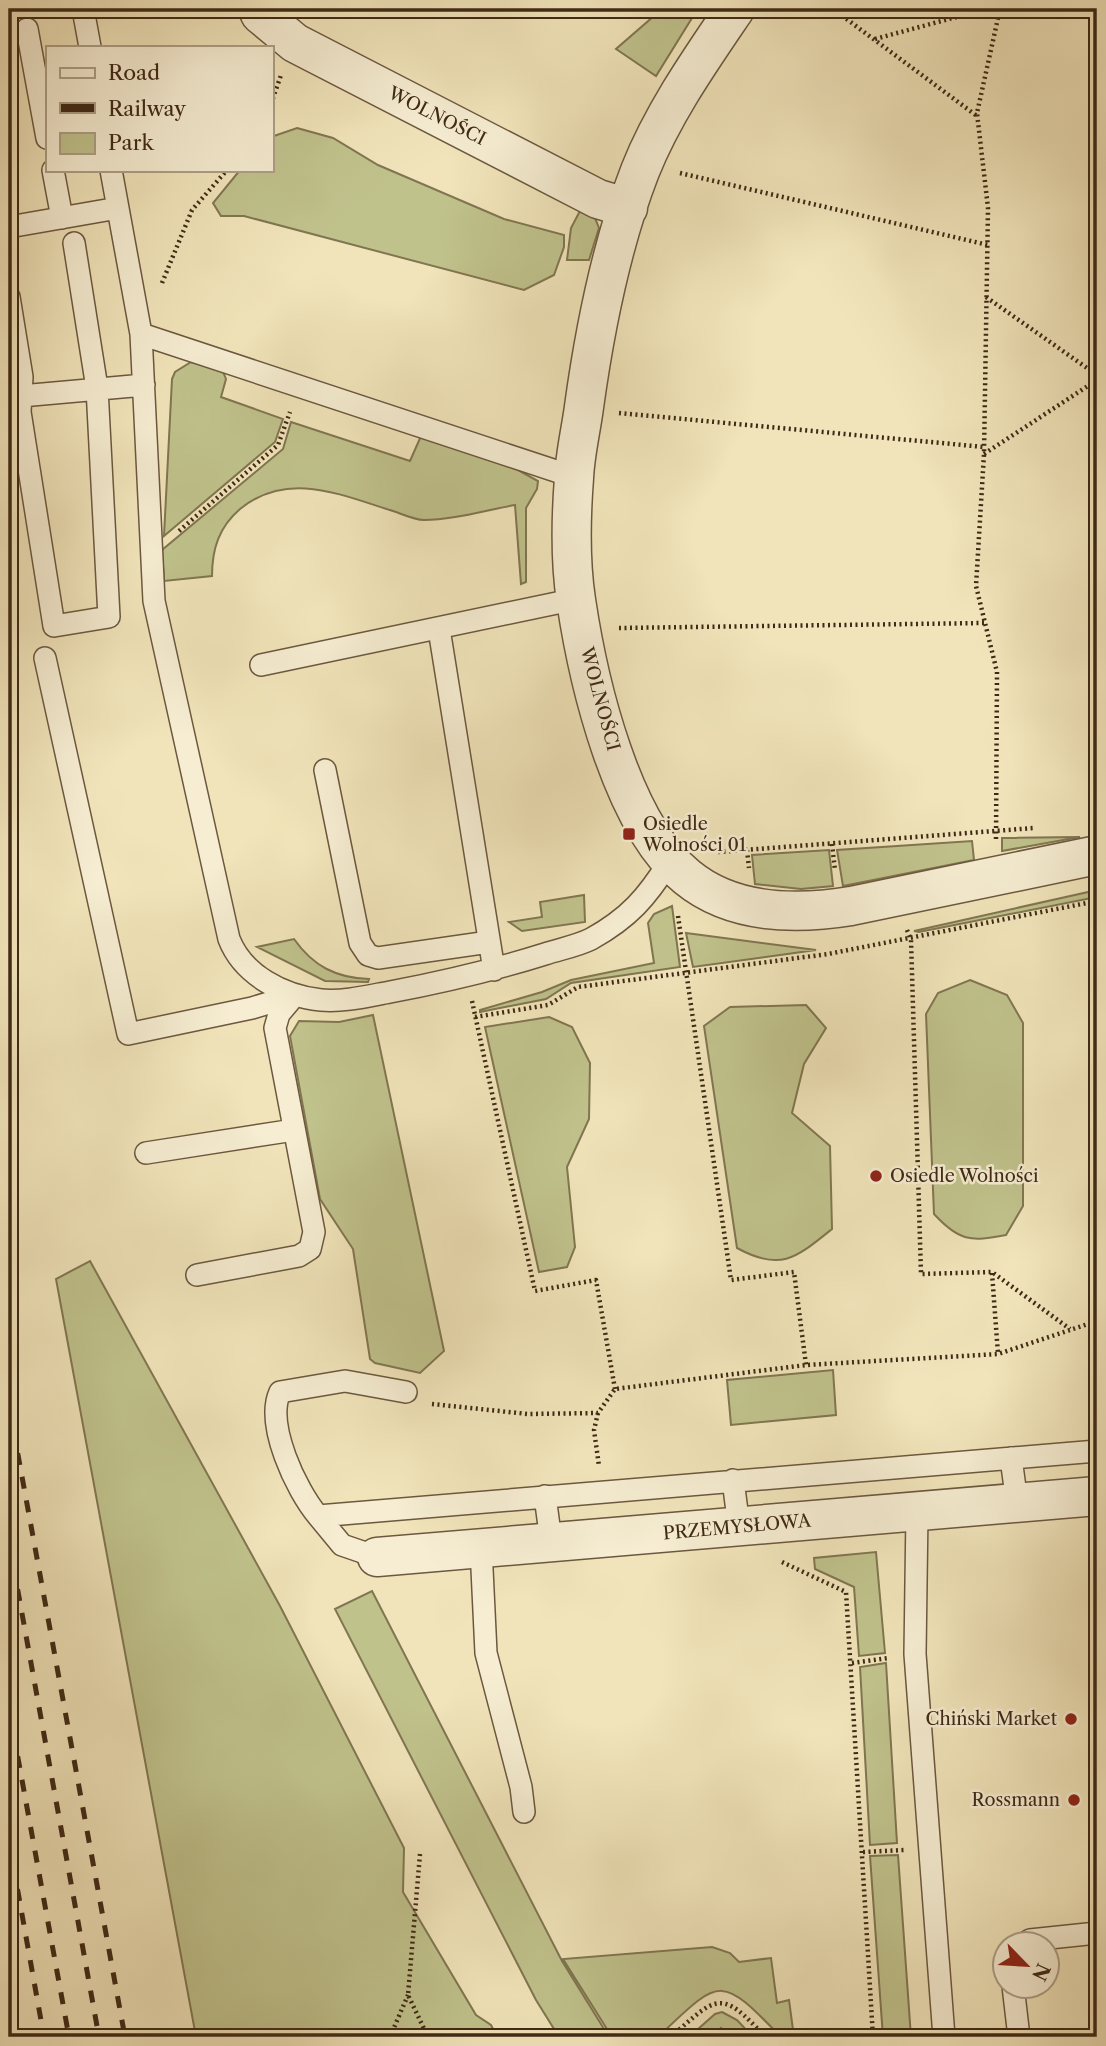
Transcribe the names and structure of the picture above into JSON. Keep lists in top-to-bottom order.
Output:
{
  "streets": {
    "street": ["WOLNOŚCI", "PRZEMYSŁOWA"]
  },
  "places": {
    "transit": ["Osiedle Wolności 01"],
    "other": ["Osiedle Wolności", "Chiński Market", "Rossmann"]
  },
  "legend": ["Road", "Railway", "Park"],
  "north": "bottom right"
}
